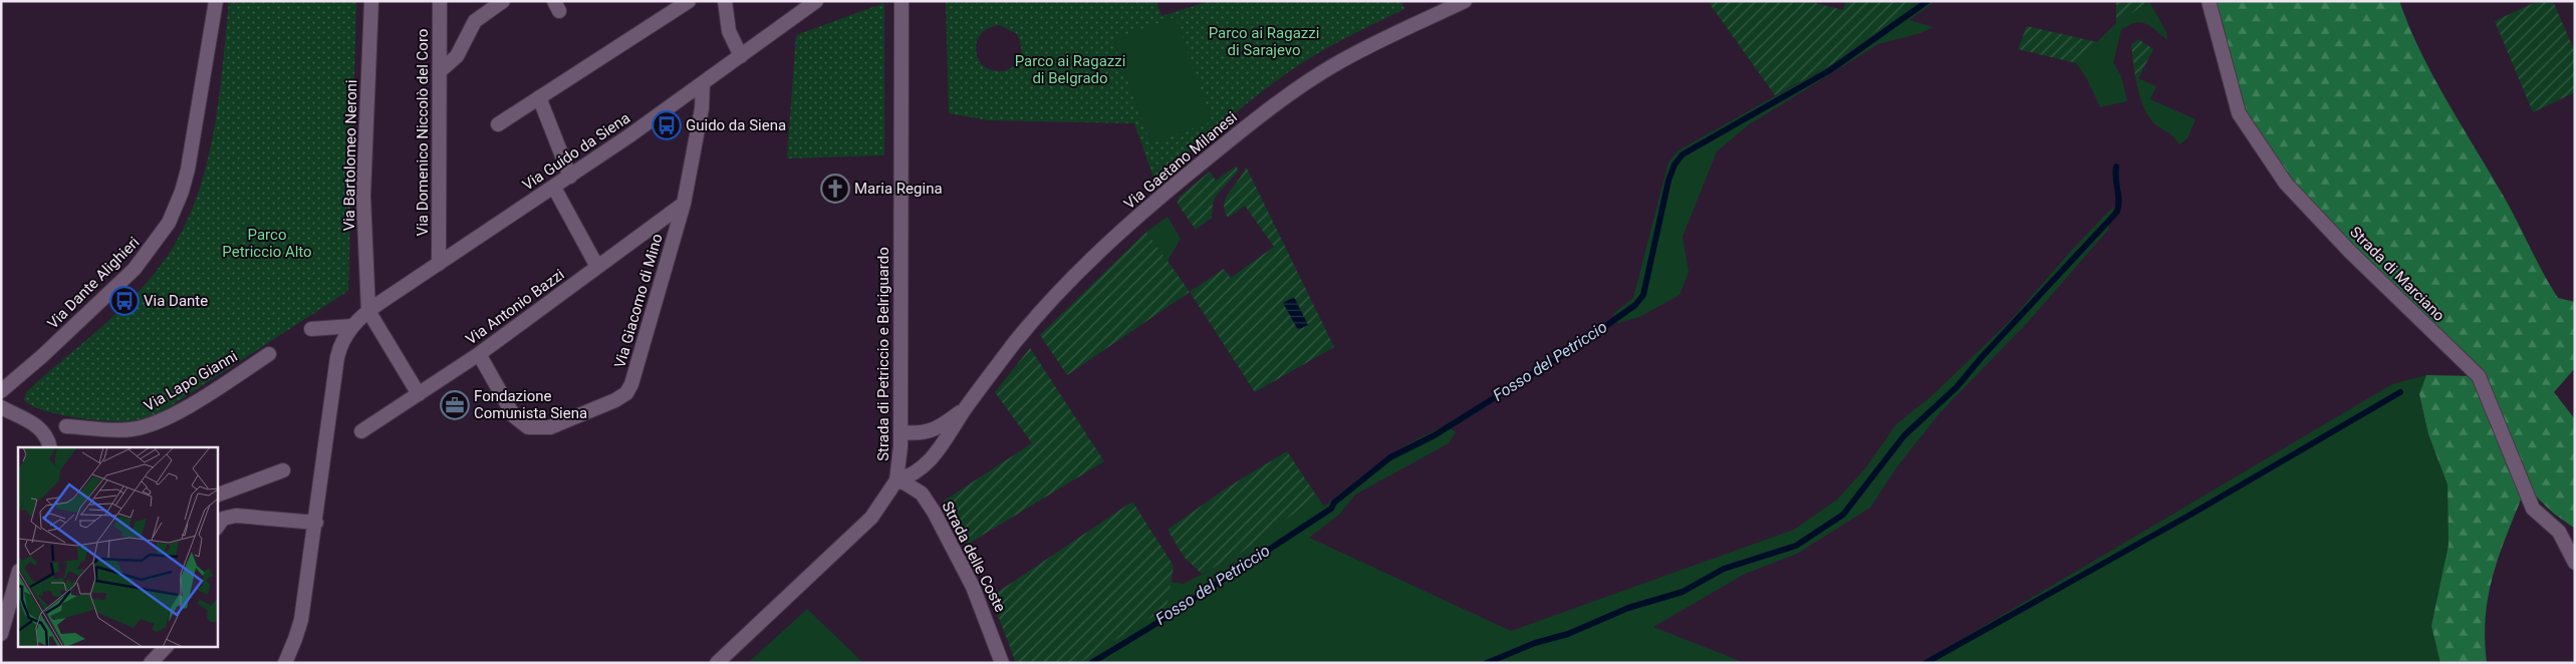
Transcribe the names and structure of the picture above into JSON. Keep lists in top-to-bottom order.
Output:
{
  "streets": {
    "street": [
      "Via Domenico Niccolò del Coro",
      "Via Guido da Siena",
      "Via Bartolomeo Neroni",
      "Via Gaetano Milanesi",
      "Strada di Marciano",
      "Via Dante Alighieri",
      "Via Giacomo di Mino",
      "Via Antonio Bazzi",
      "Strada di Petriccio e Belriguardo",
      "Via Lapo Gianni",
      "Strada delle Coste"
    ]
  },
  "crossings": [
    ["Via Domenico Niccolò del Coro", "Via Guido da Siena"],
    ["Via Guido da Siena", "Via Bartolomeo Neroni"],
    ["Via Guido da Siena", "Via Giacomo di Mino"],
    ["Via Gaetano Milanesi", "Strada di Petriccio e Belriguardo"],
    ["Via Gaetano Milanesi", "Strada delle Coste"],
    ["Via Giacomo di Mino", "Via Antonio Bazzi"],
    ["Strada di Petriccio e Belriguardo", "Strada delle Coste"]
  ],
  "water": ["Fosso del Petriccio"],
  "parks": ["Parco ai Ragazzi di Sarajevo", "Parco ai Ragazzi di Belgrado", "Parco Petriccio Alto"],
  "places": {
    "bus stop": ["Guido da Siena", "Via Dante"],
    "church": ["Maria Regina"],
    "office": ["Fondazione Comunista Siena"]
  }
}
